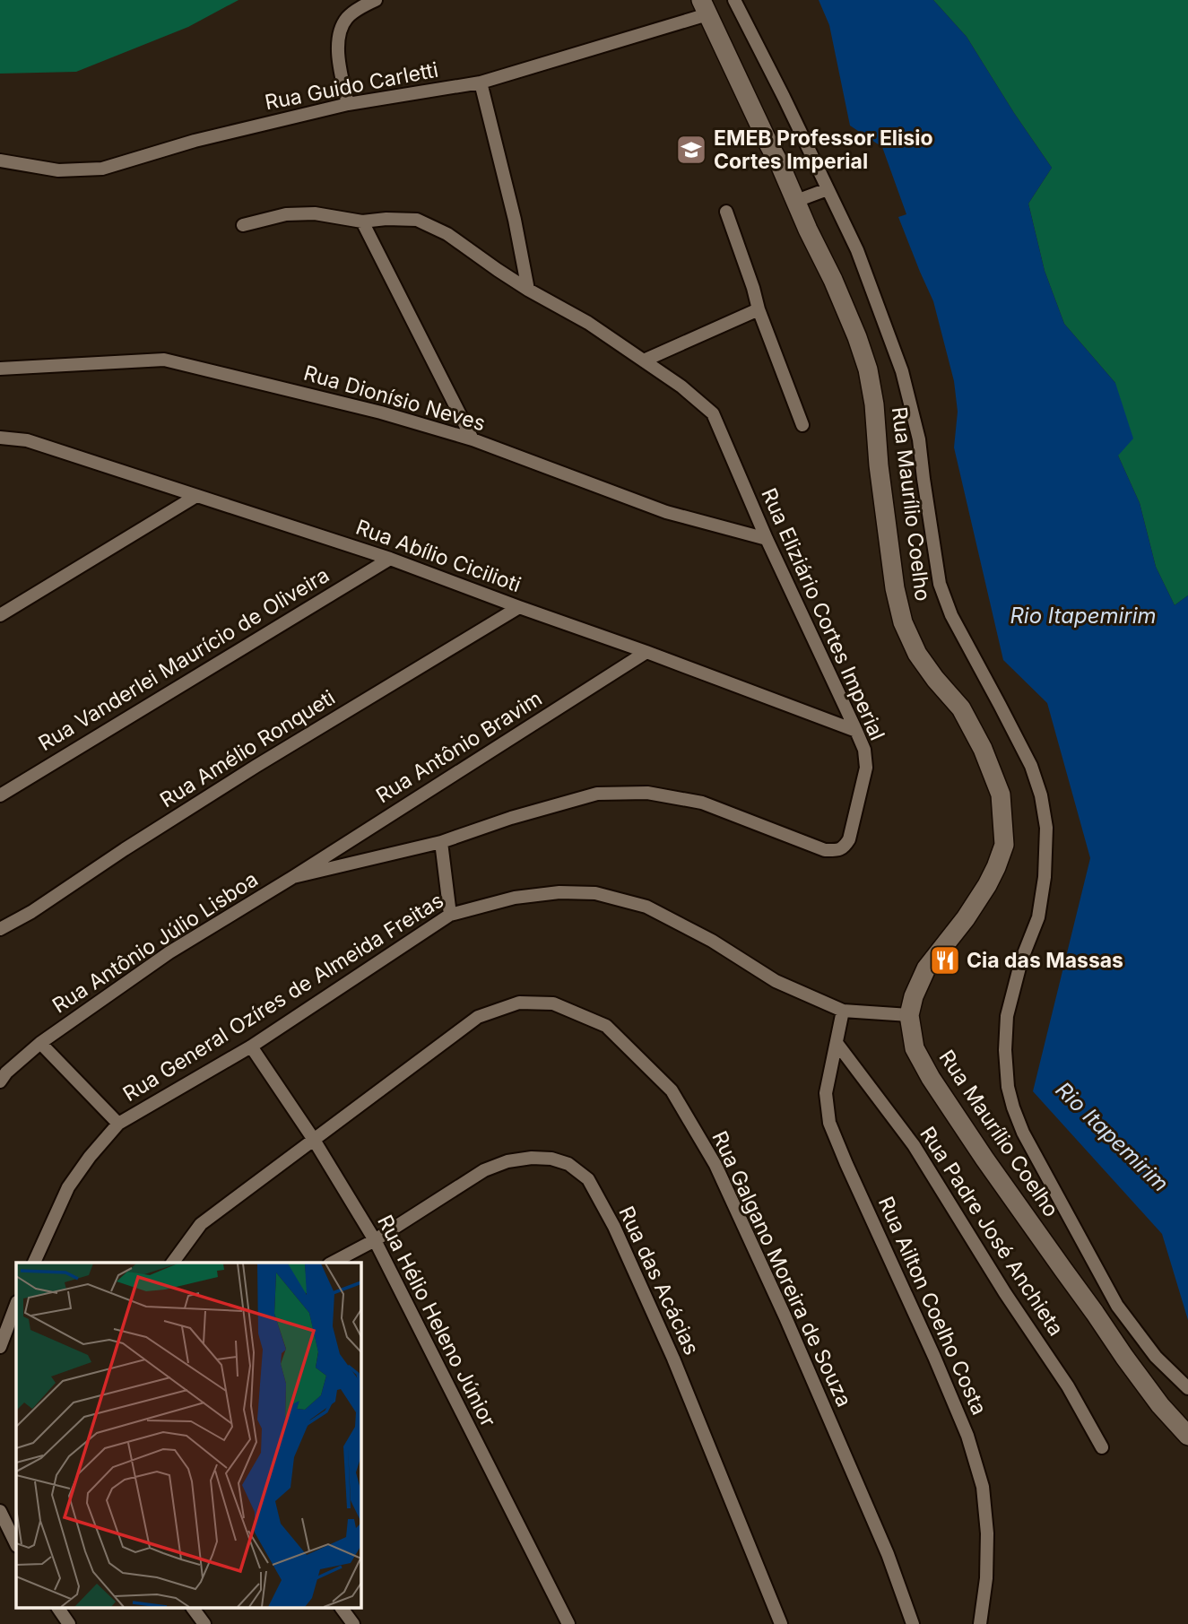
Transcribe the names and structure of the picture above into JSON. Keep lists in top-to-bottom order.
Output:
{
  "streets": {
    "main road": ["Rua Maurílio Coelho"],
    "street": [
      "Rua Guido Carletti",
      "Rua Dionísio Neves",
      "Rua Abílio Cicilioti",
      "Rua Eliziário Cortes Imperial",
      "Rua Vanderlei Maurício de Oliveira",
      "Rua Antônio Bravim",
      "Rua Amélio Ronqueti",
      "Rua Antônio Júlio Lisboa",
      "Rua General Ozíres de Almeida Freitas",
      "Rua Padre José Anchieta",
      "Rua Galgano Moreira de Souza",
      "Rua das Acácias",
      "Rua Ailton Coelho Costa",
      "Rua Hélio Heleno Júnior"
    ]
  },
  "crossings": [
    ["Rua Guido Carletti", "Rua Maurílio Coelho"],
    ["Rua Dionísio Neves", "Rua Eliziário Cortes Imperial"],
    ["Rua Maurílio Coelho", "Rua General Ozíres de Almeida Freitas"],
    ["Rua Abílio Cicilioti", "Rua Eliziário Cortes Imperial"],
    ["Rua Abílio Cicilioti", "Rua Vanderlei Maurício de Oliveira"],
    ["Rua Abílio Cicilioti", "Rua Antônio Bravim"],
    ["Rua Abílio Cicilioti", "Rua Amélio Ronqueti"],
    ["Rua Eliziário Cortes Imperial", "Rua Antônio Bravim"],
    ["Rua Eliziário Cortes Imperial", "Rua Antônio Júlio Lisboa"],
    ["Rua Antônio Bravim", "Rua Antônio Júlio Lisboa"],
    ["Rua General Ozíres de Almeida Freitas", "Rua Ailton Coelho Costa"],
    ["Rua General Ozíres de Almeida Freitas", "Rua Hélio Heleno Júnior"],
    ["Rua Padre José Anchieta", "Rua Ailton Coelho Costa"],
    ["Rua Galgano Moreira de Souza", "Rua Hélio Heleno Júnior"],
    ["Rua das Acácias", "Rua Hélio Heleno Júnior"]
  ],
  "water": ["Rio Itapemirim"],
  "places": {
    "school or university": ["EMEB Professor Elisio Cortes Imperial"],
    "restaurant": ["Cia das Massas"]
  }
}
